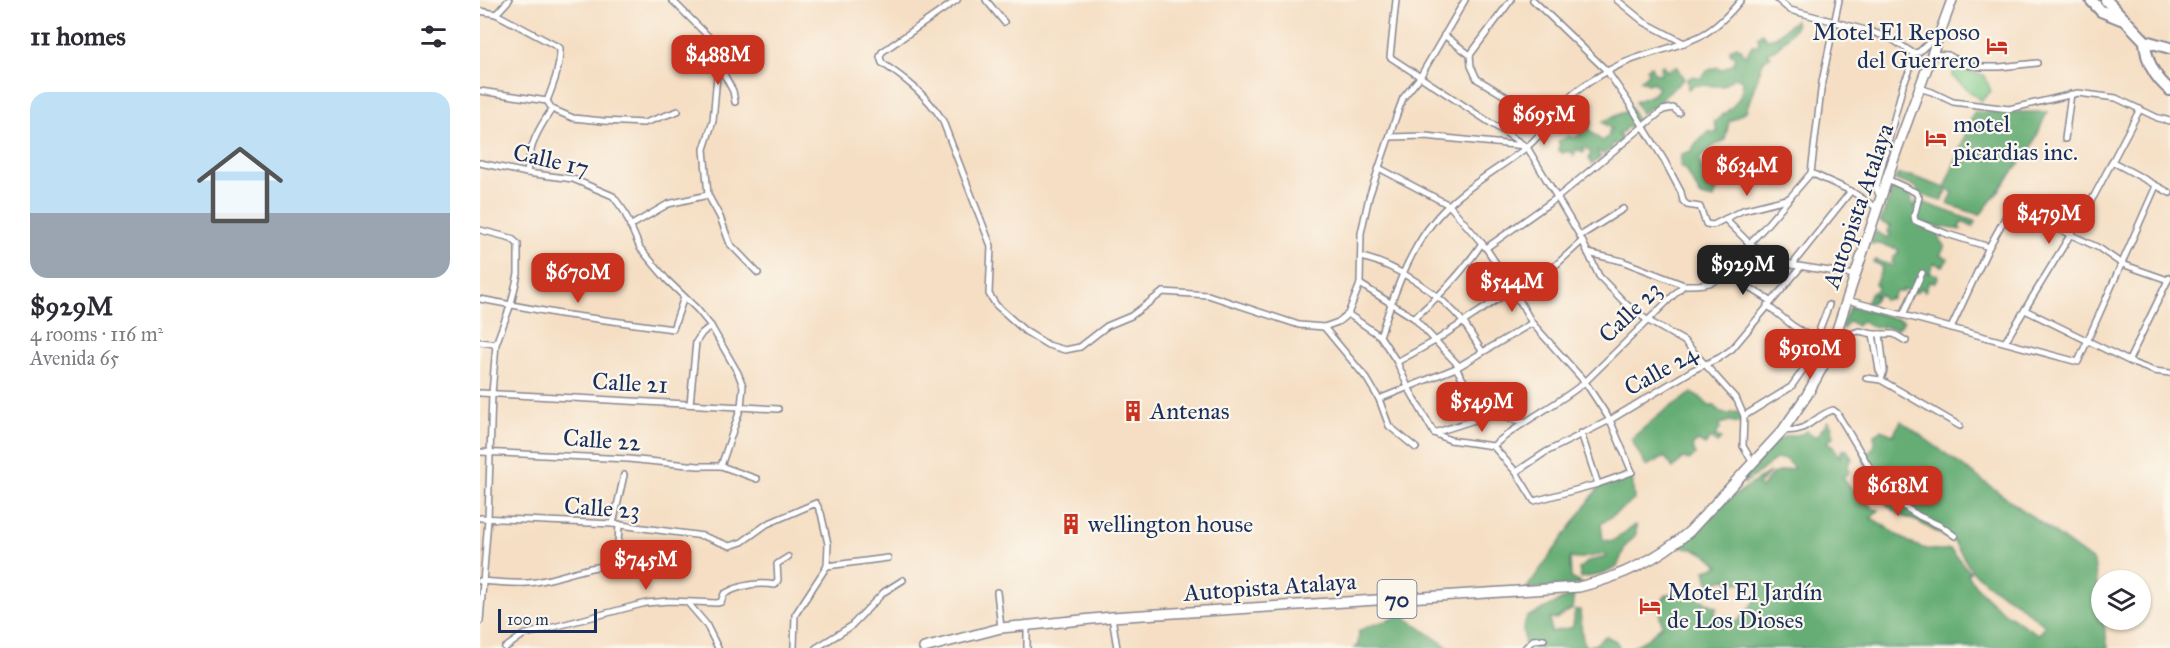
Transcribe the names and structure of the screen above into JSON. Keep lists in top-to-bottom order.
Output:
{
  "streets": {
    "main road": ["Autopista Atalaya", "70"],
    "street": [
      "Calle 17",
      "Calle 23",
      "Calle 24",
      "Calle 21",
      "Calle 22"
    ]
  },
  "places": {
    "hotel": ["Motel El Reposo del Guerrero", "motel picardias inc.", "Motel El Jardín de Los Dioses"],
    "building": ["Antenas", "wellington house"]
  },
  "scale_bar": "100 m",
  "page": {
    "heading": "11 homes",
    "price": [
      "$488M",
      "$695M",
      "$634M",
      "$479M",
      "$929M",
      "$670M",
      "$544M",
      "$910M",
      "$549M",
      "$618M",
      "$745M"
    ],
    "list": [
      {
        "name": "$929M",
        "note": "4 rooms · 116 m² · Avenida 65"
      }
    ],
    "scale": "100 m"
  }
}
